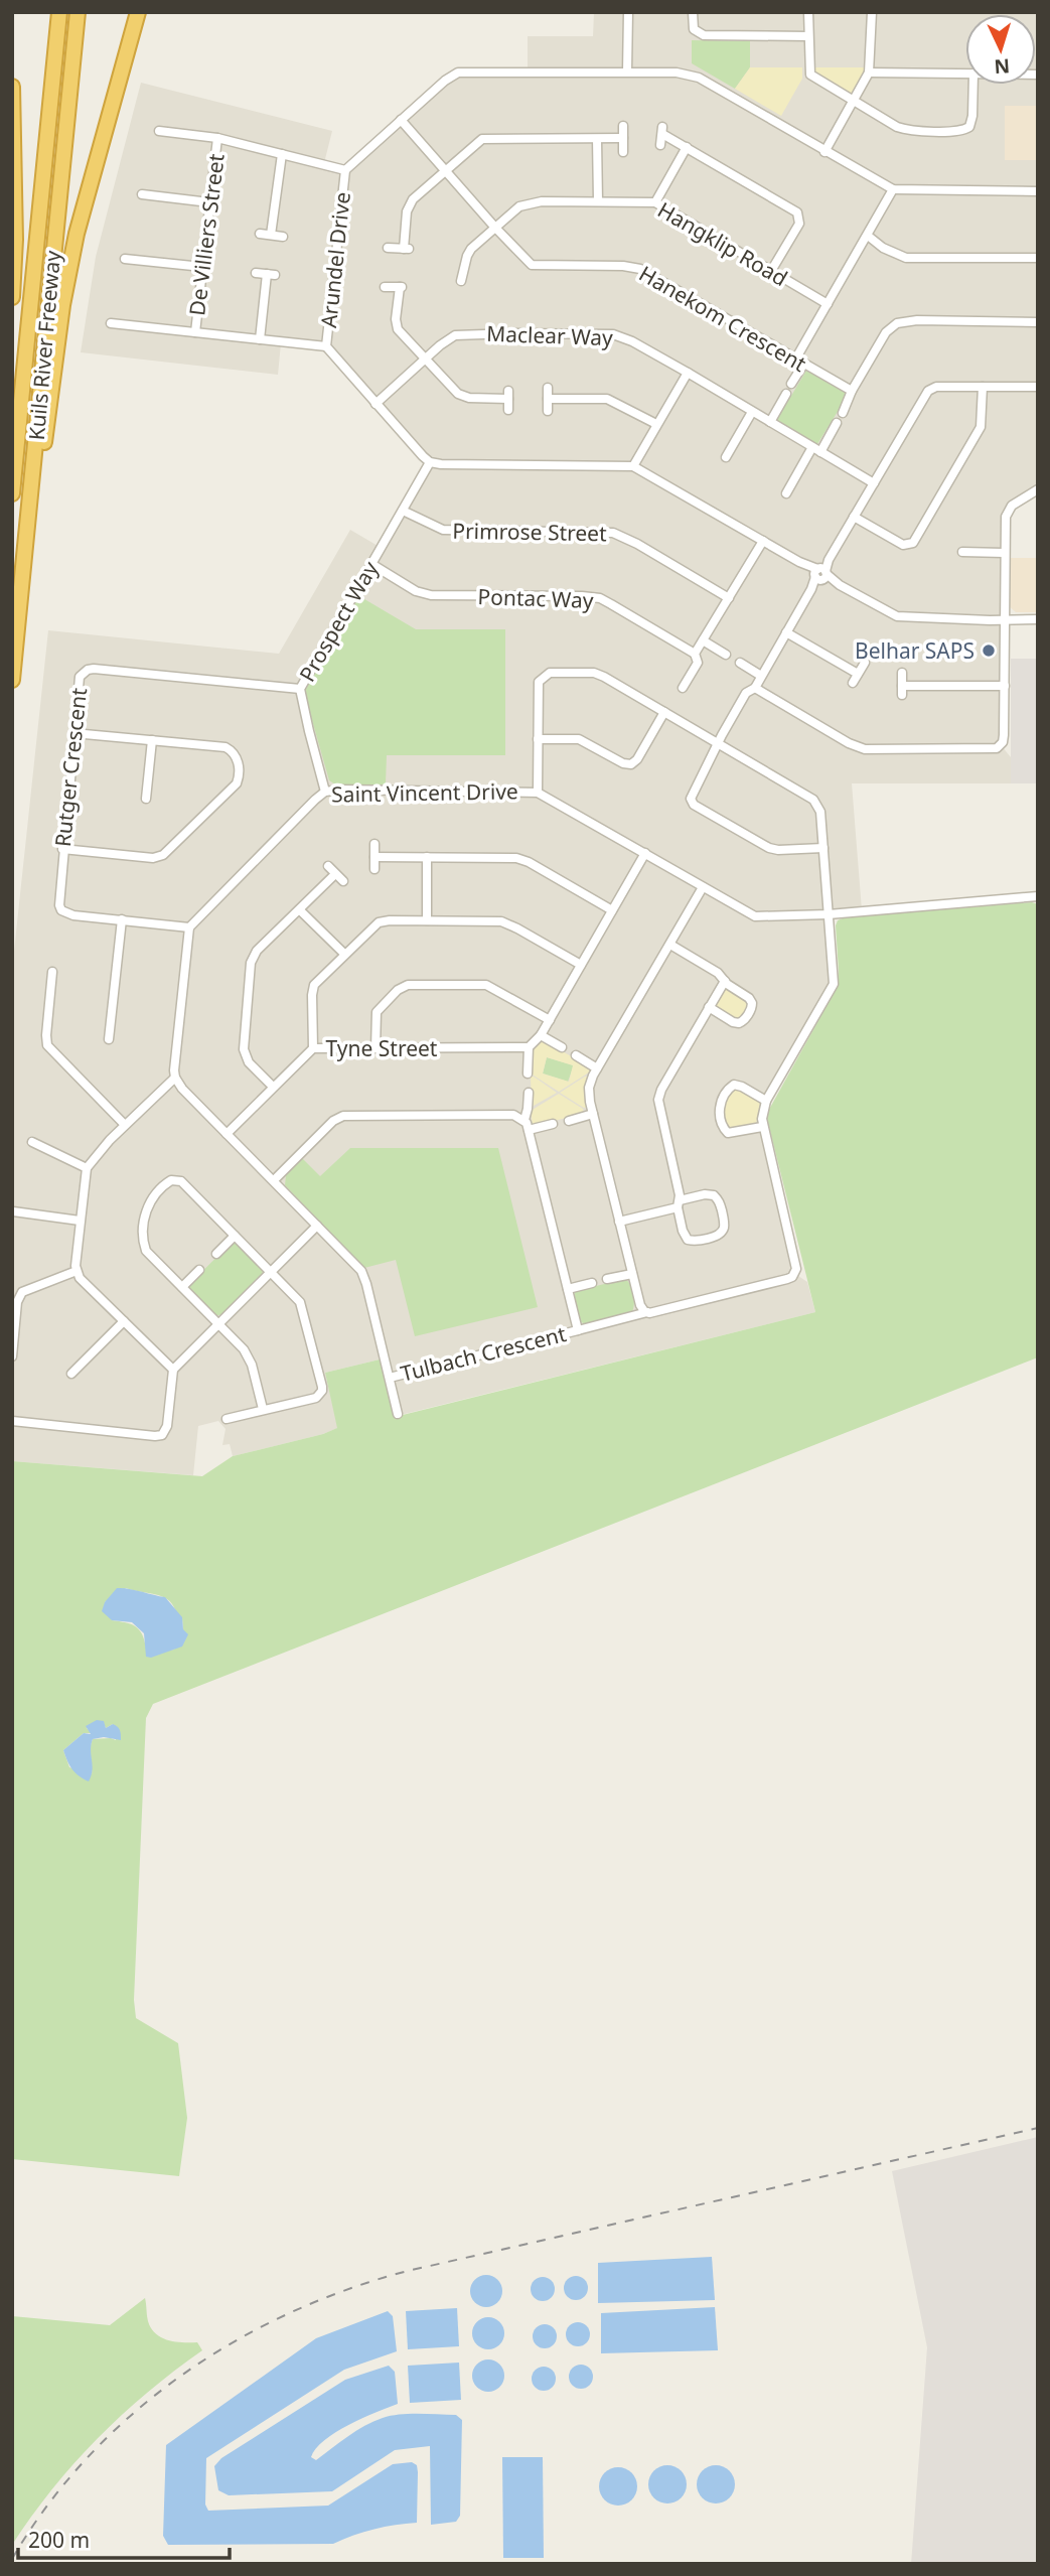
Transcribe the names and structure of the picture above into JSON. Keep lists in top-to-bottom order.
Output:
{
  "streets": {
    "highway": ["Kuils River Freeway"],
    "street": [
      "De Villiers Street",
      "Hangklip Road",
      "Arundel Drive",
      "Hanekom Crescent",
      "Maclear Way",
      "Primrose Street",
      "Pontac Way",
      "Prospect Way",
      "Rutger Crescent",
      "Saint Vincent Drive",
      "Tyne Street",
      "Tulbach Crescent"
    ]
  },
  "crossings": [
    ["De Villiers Street", "Arundel Drive"],
    ["Hangklip Road", "Hanekom Crescent"],
    ["Arundel Drive", "Hanekom Crescent"],
    ["Arundel Drive", "Maclear Way"],
    ["Arundel Drive", "Prospect Way"],
    ["Primrose Street", "Prospect Way"],
    ["Pontac Way", "Prospect Way"],
    ["Prospect Way", "Rutger Crescent"],
    ["Prospect Way", "Saint Vincent Drive"],
    ["Rutger Crescent", "Saint Vincent Drive"]
  ],
  "places": ["Belhar SAPS"],
  "scale_bar": "200 m",
  "north": "bottom"
}
